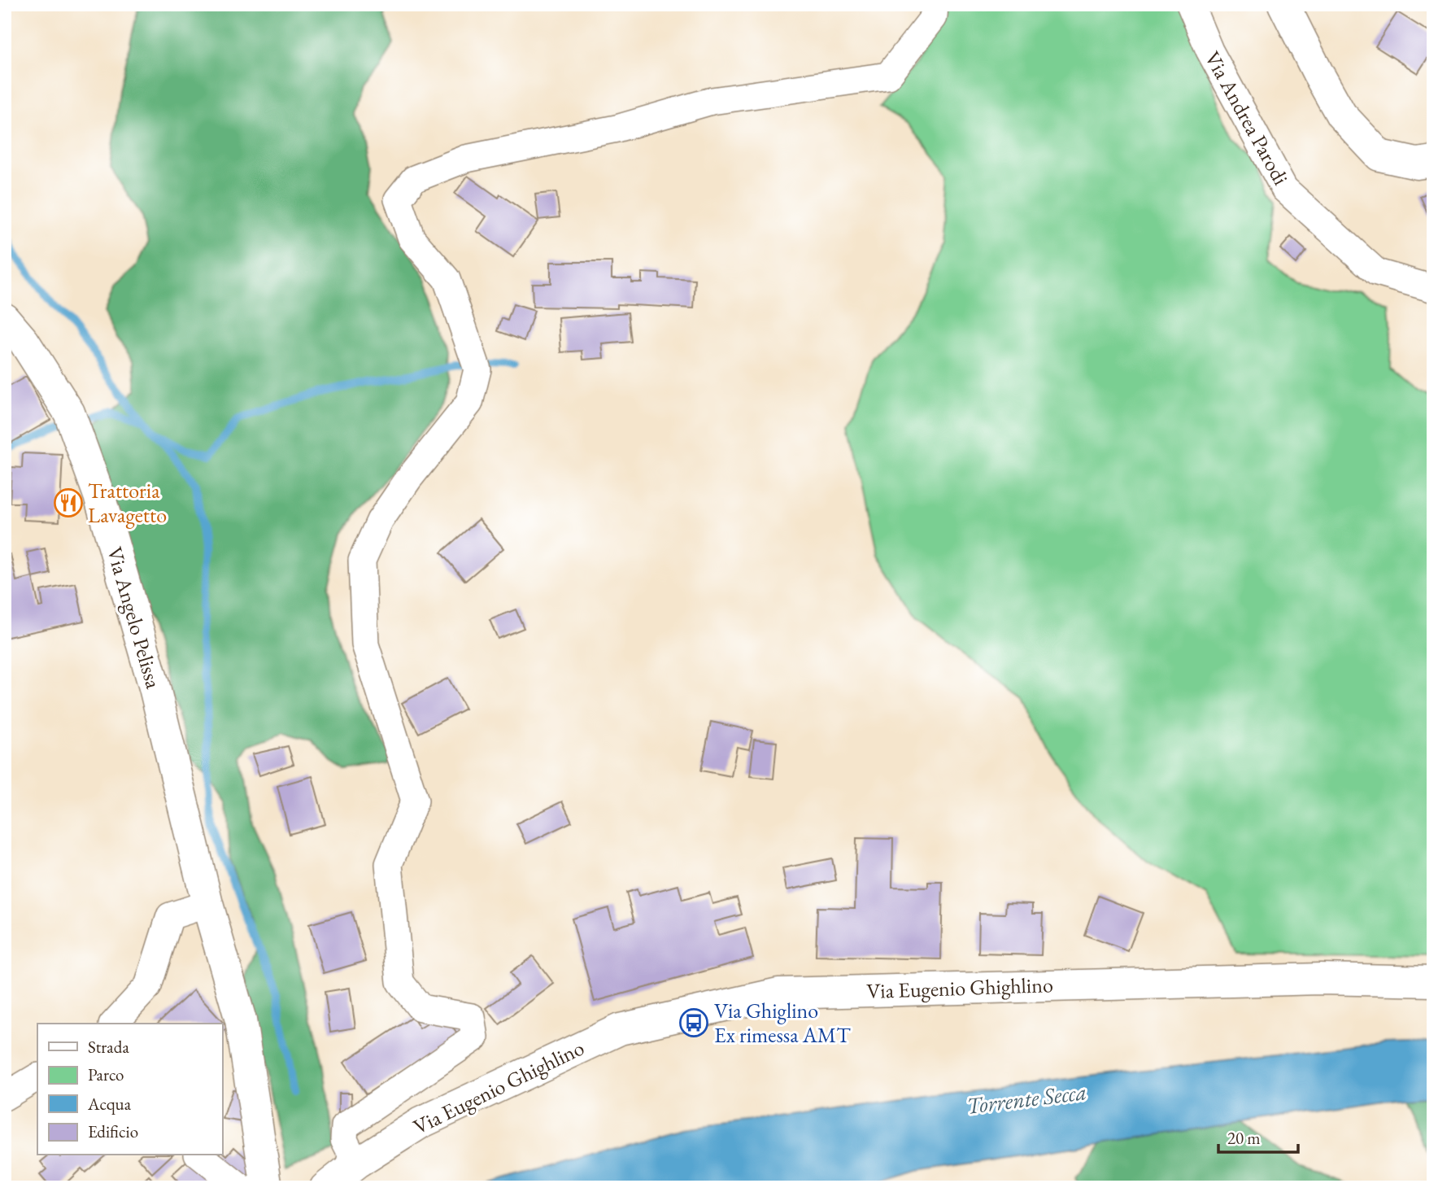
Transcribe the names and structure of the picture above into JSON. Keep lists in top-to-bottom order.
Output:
{
  "streets": {
    "street": ["Via Andrea Parodi", "Via Angelo Pelissa", "Via Eugenio Ghighlino"]
  },
  "water": ["Torrente Secca"],
  "places": {
    "restaurant": ["Trattoria Lavagetto"],
    "bus stop": ["Via Ghiglino Ex rimessa AMT"]
  },
  "legend": [
    "Strada",
    "Parco",
    "Acqua",
    "Edificio"
  ],
  "scale_bar": "20 m"
}
